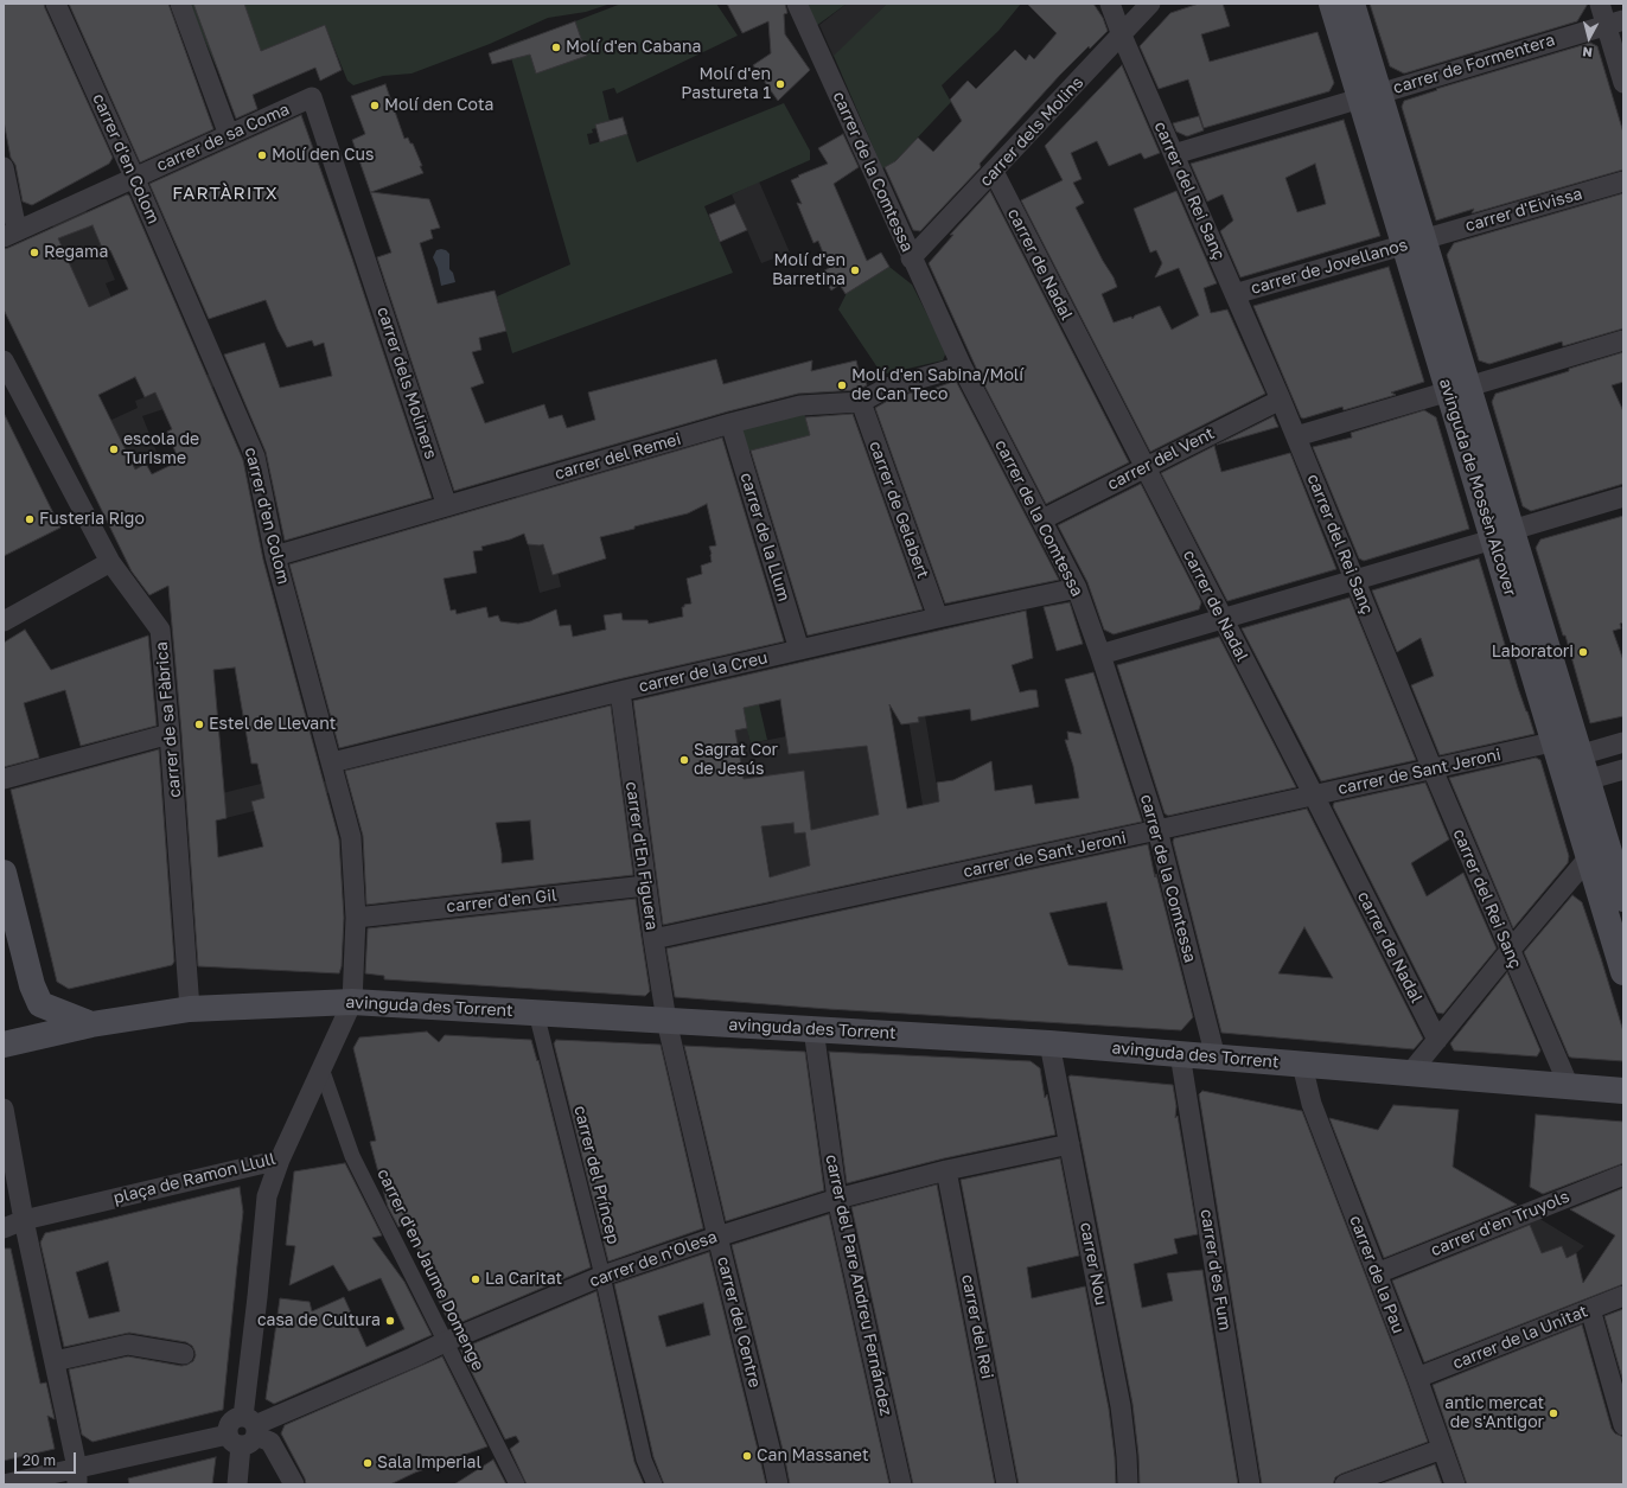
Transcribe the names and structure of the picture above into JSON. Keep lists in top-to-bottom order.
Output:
{
  "streets": {
    "main road": ["avinguda de Mossèn Alcover", "avinguda des Torrent"],
    "street": [
      "carrer de Formentera",
      "carrer dels Molins",
      "carrer de sa Coma",
      "carrer d'en Colom",
      "carrer de la Comtessa",
      "carrer del Rei Sanç",
      "carrer d'Eivissa",
      "carrer de Nadal",
      "carrer de Jovellanos",
      "carrer dels Moliners",
      "carrer del Remei",
      "carrer del Vent",
      "carrer de Gelabert",
      "carrer de la Llum",
      "carrer de la Creu",
      "carrer de sa Fàbrica",
      "carrer de Sant Jeroni",
      "carrer d'En Figuera",
      "carrer d'en Gil",
      "carrer del Príncep",
      "plaça de Ramon Llull",
      "carrer d'en Truyols",
      "carrer de n'Olesa",
      "carrer Nou",
      "carrer d'en Jaume Domenge",
      "carrer d'es Fum",
      "carrer de la Pau",
      "carrer del Pare Andreu Fernández",
      "carrer del Centre",
      "carrer del Rei",
      "carrer de la Unitat"
    ]
  },
  "crossings": [
    ["carrer de Formentera", "carrer del Rei Sanç"],
    ["carrer de Formentera", "avinguda de Mossèn Alcover"],
    ["carrer dels Molins", "carrer de la Comtessa"],
    ["carrer dels Molins", "carrer del Rei Sanç"],
    ["carrer dels Molins", "carrer de Nadal"],
    ["carrer de sa Coma", "carrer d'en Colom"],
    ["carrer de sa Coma", "carrer dels Moliners"],
    ["carrer d'en Colom", "carrer del Remei"],
    ["carrer d'en Colom", "carrer de la Creu"],
    ["carrer d'en Colom", "carrer d'en Gil"],
    ["carrer d'en Colom", "avinguda des Torrent"],
    ["carrer d'en Colom", "plaça de Ramon Llull"],
    ["carrer de la Comtessa", "carrer del Remei"],
    ["carrer de la Comtessa", "carrer del Vent"],
    ["carrer de la Comtessa", "carrer de la Creu"],
    ["carrer de la Comtessa", "carrer de Sant Jeroni"],
    ["carrer de la Comtessa", "avinguda des Torrent"],
    ["carrer del Rei Sanç", "carrer de Jovellanos"],
    ["carrer del Rei Sanç", "carrer del Vent"],
    ["carrer del Rei Sanç", "carrer de Sant Jeroni"],
    ["carrer del Rei Sanç", "avinguda des Torrent"],
    ["carrer d'Eivissa", "carrer de Jovellanos"],
    ["carrer d'Eivissa", "avinguda de Mossèn Alcover"],
    ["carrer de Nadal", "carrer del Vent"],
    ["carrer de Nadal", "carrer de Sant Jeroni"],
    ["carrer de Jovellanos", "avinguda de Mossèn Alcover"],
    ["carrer dels Moliners", "carrer del Remei"],
    ["carrer del Remei", "carrer de Gelabert"],
    ["carrer del Remei", "carrer de la Llum"],
    ["avinguda de Mossèn Alcover", "carrer de Sant Jeroni"],
    ["carrer de Gelabert", "carrer de la Creu"],
    ["carrer de la Llum", "carrer de la Creu"],
    ["carrer de la Creu", "carrer d'En Figuera"],
    ["carrer de sa Fàbrica", "avinguda des Torrent"],
    ["carrer de Sant Jeroni", "carrer d'En Figuera"],
    ["carrer d'En Figuera", "carrer d'en Gil"],
    ["carrer d'En Figuera", "avinguda des Torrent"],
    ["carrer d'En Figuera", "carrer del Centre"],
    ["avinguda des Torrent", "carrer del Príncep"],
    ["avinguda des Torrent", "plaça de Ramon Llull"],
    ["avinguda des Torrent", "carrer Nou"],
    ["avinguda des Torrent", "carrer d'es Fum"],
    ["avinguda des Torrent", "carrer de la Pau"],
    ["avinguda des Torrent", "carrer del Pare Andreu Fernández"],
    ["avinguda des Torrent", "carrer del Centre"],
    ["carrer del Príncep", "carrer de n'Olesa"],
    ["plaça de Ramon Llull", "carrer d'en Jaume Domenge"],
    ["carrer d'en Truyols", "carrer de la Pau"],
    ["carrer de n'Olesa", "carrer Nou"],
    ["carrer de n'Olesa", "carrer d'en Jaume Domenge"],
    ["carrer de n'Olesa", "carrer del Pare Andreu Fernández"],
    ["carrer de n'Olesa", "carrer del Centre"],
    ["carrer de n'Olesa", "carrer del Rei"],
    ["carrer de la Pau", "carrer de la Unitat"]
  ],
  "districts": ["FARTÀRITX"],
  "places": [
    "Molí d'en Cabana",
    "Molí d'en Pastureta 1",
    "Molí den Cota",
    "Molí den Cus",
    "Regama",
    "Molí d'en Barretina",
    "Molí d'en Sabina/Molí de Can Teco",
    "escola de Turisme",
    "Fusteria Rigo",
    "Laboratori",
    "Estel de Llevant",
    "Sagrat Cor de Jesús",
    "La Caritat",
    "casa de Cultura",
    "antic mercat de s'Antigor",
    "Can Massanet",
    "Sala Imperial"
  ],
  "scale_bar": "20 m",
  "north": "bottom"
}
